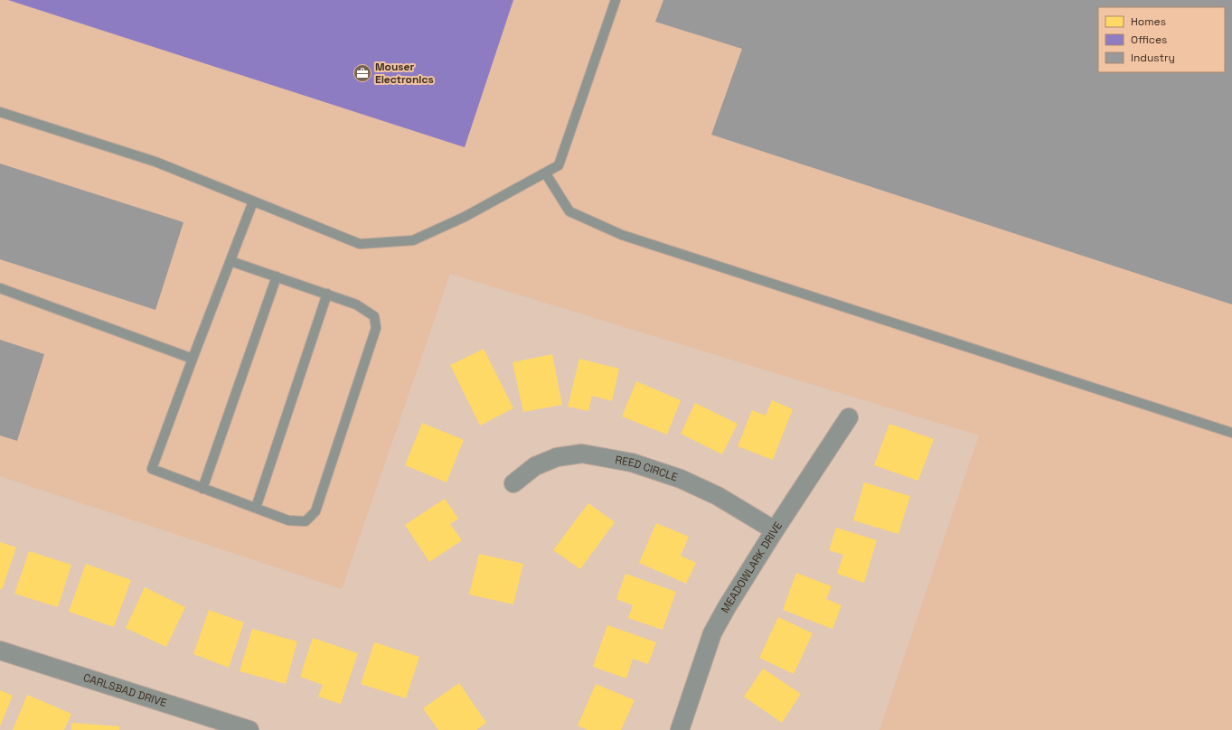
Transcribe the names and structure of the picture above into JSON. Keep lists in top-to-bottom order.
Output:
{
  "streets": {
    "street": ["REED CIRCLE", "MEADOWLARK DRIVE", "CARLSBAD DRIVE"]
  },
  "crossings": [
    ["REED CIRCLE", "MEADOWLARK DRIVE"]
  ],
  "places": {
    "office": ["Mouser Electronics"]
  },
  "legend": ["Homes", "Offices", "Industry"]
}
